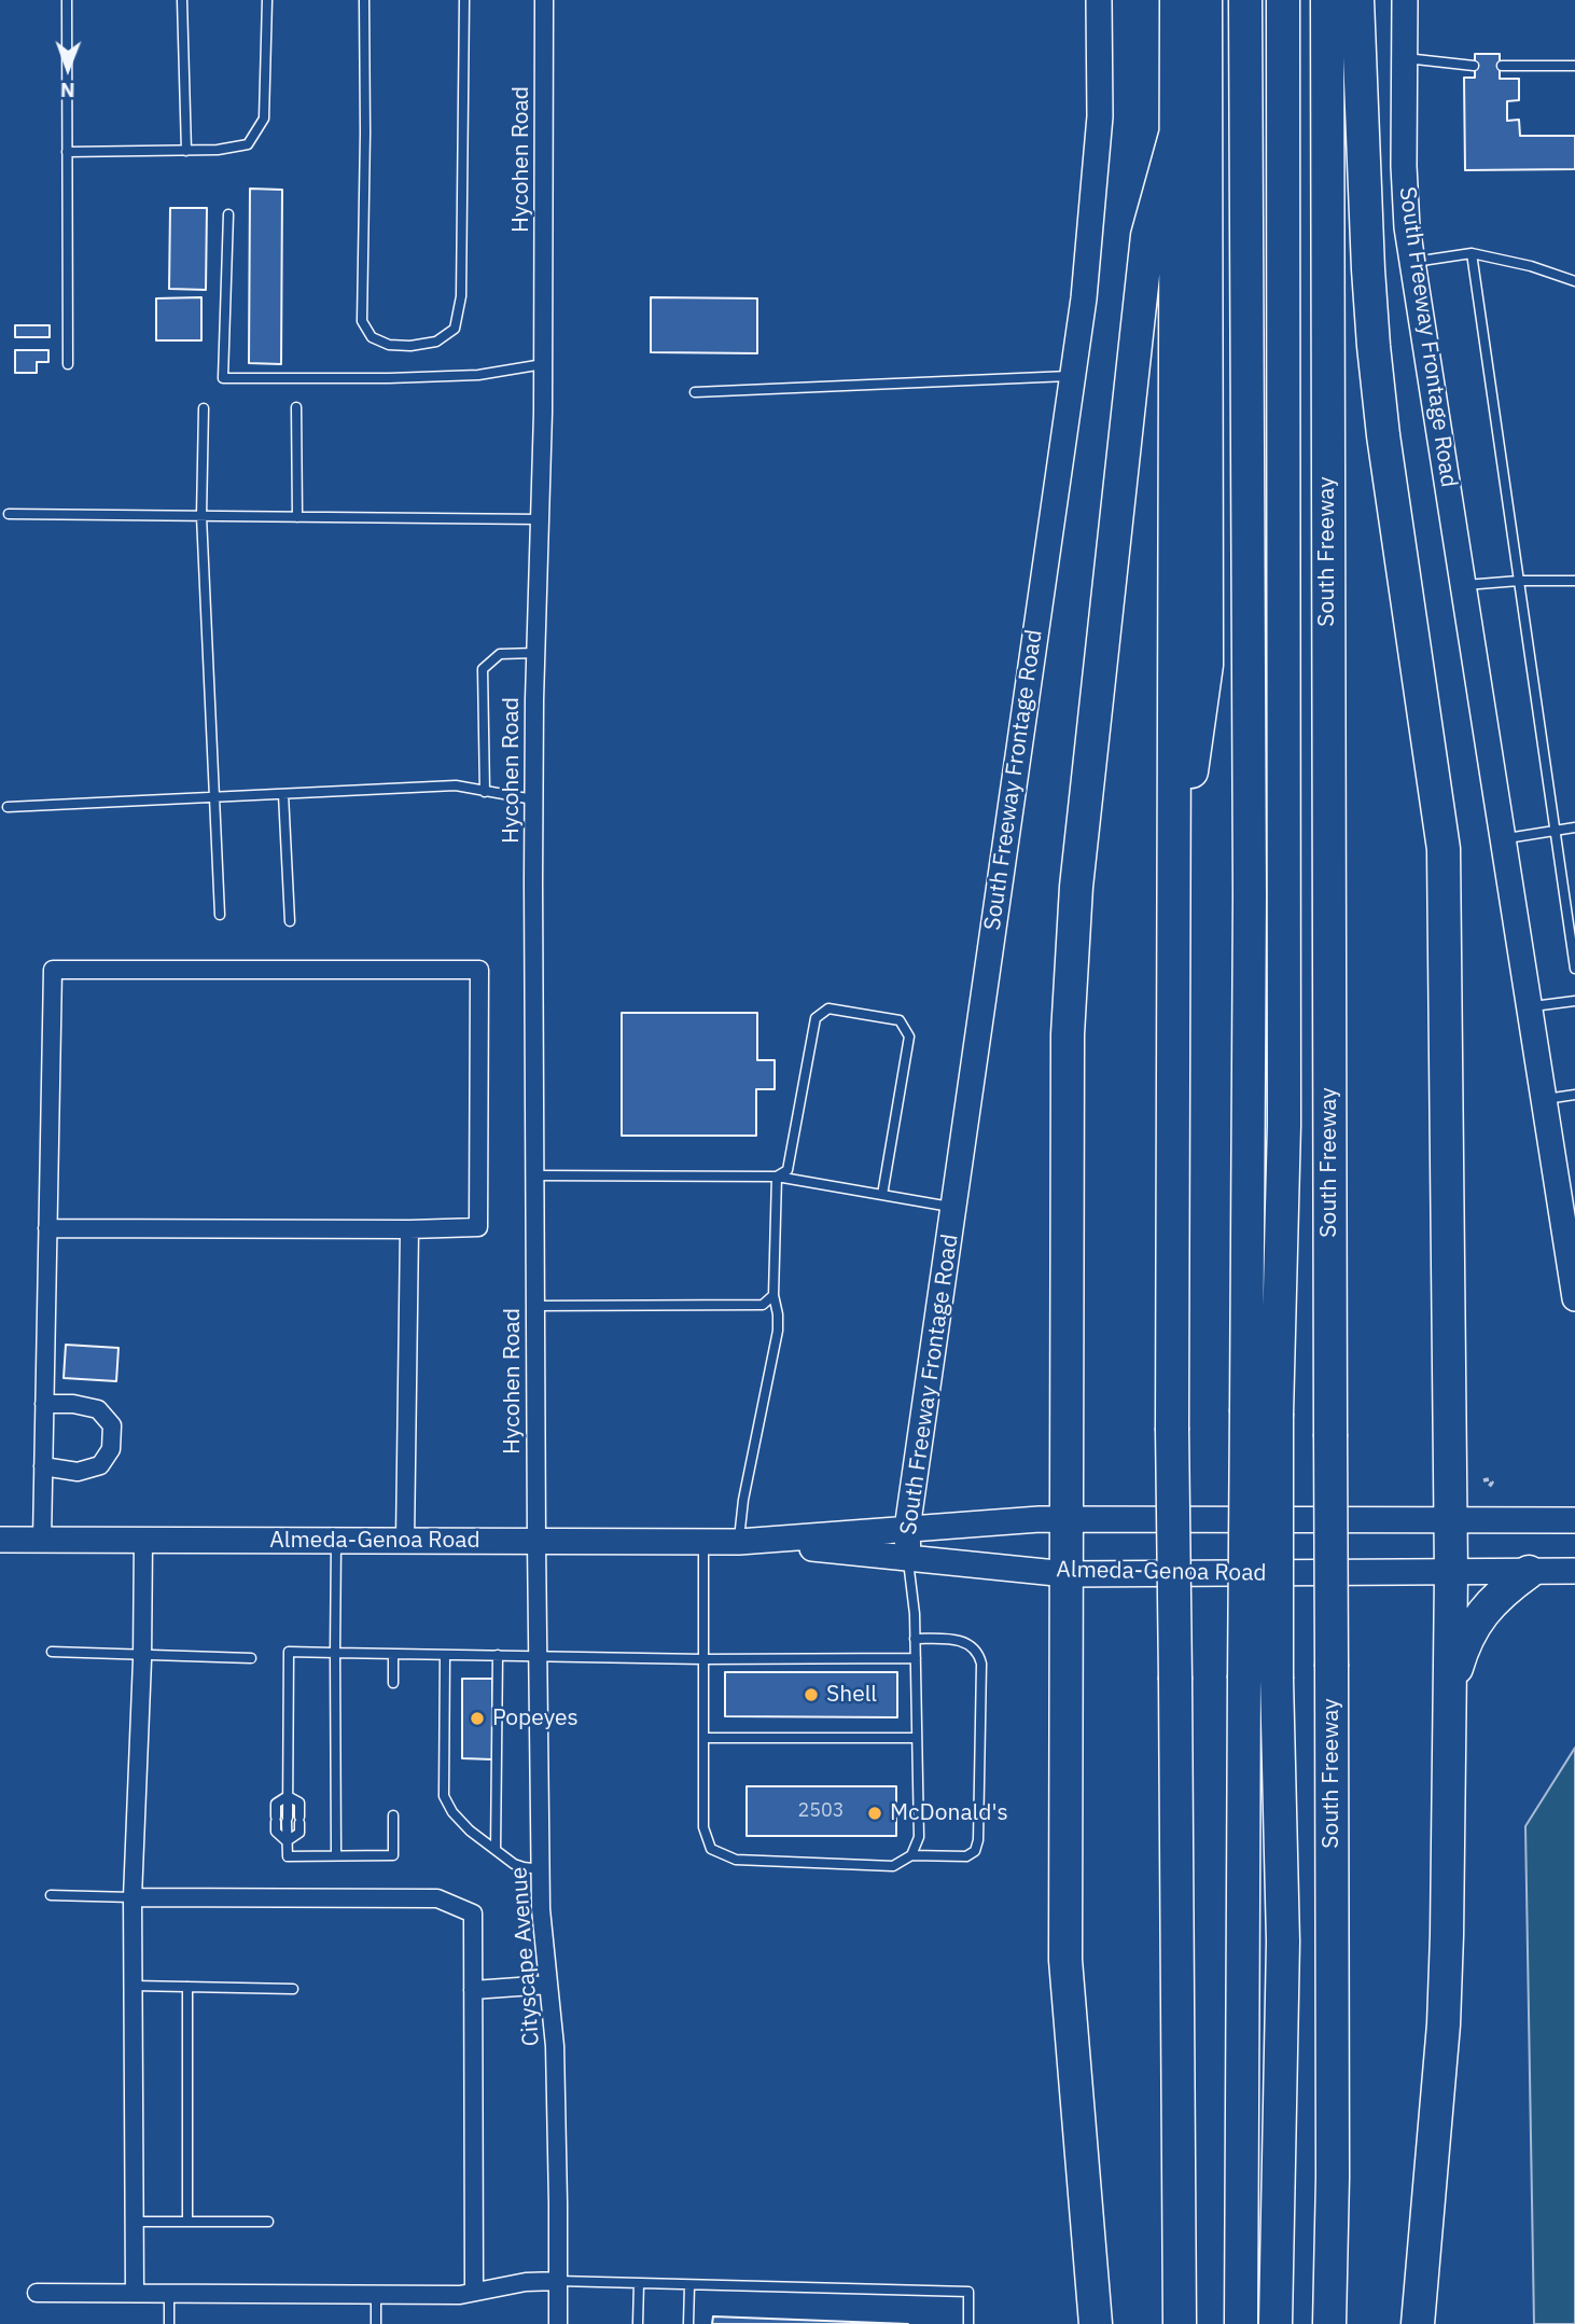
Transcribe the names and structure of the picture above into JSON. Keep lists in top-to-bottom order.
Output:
{
  "streets": {
    "highway": ["South Freeway"],
    "main road": ["South Freeway Frontage Road", "Almeda-Genoa Road"],
    "street": ["Hycohen Road", "Cityscape Avenue"]
  },
  "crossings": [
    ["Hycohen Road", "Almeda-Genoa Road"],
    ["Hycohen Road", "Cityscape Avenue"],
    ["South Freeway Frontage Road", "Almeda-Genoa Road"],
    ["Almeda-Genoa Road", "Cityscape Avenue"]
  ],
  "places": ["Shell", "Popeyes", "McDonald's"],
  "house_numbers": ["2503"],
  "north": "bottom"
}
